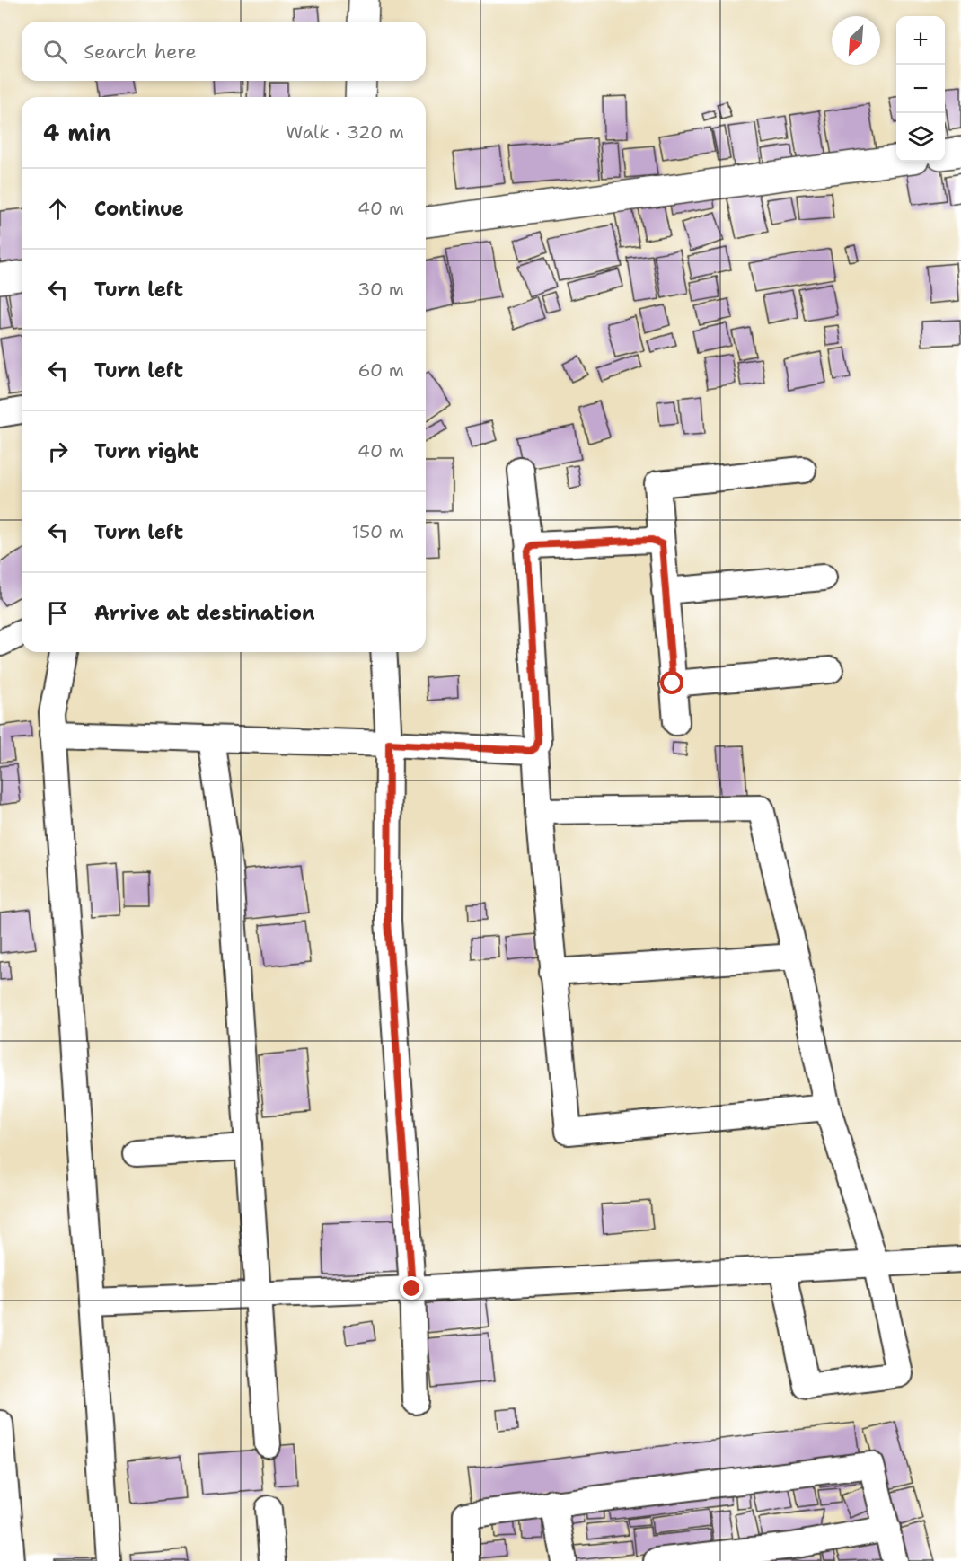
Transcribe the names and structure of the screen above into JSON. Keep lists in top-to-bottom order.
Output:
{
  "north": "bottom left",
  "page": {
    "map_buttons": ["+", "−"],
    "search": "Search here",
    "heading": ["4 min", "Walk · 320 m"],
    "list": [
      ["Continue", "40 m"],
      ["Turn left", "30 m"],
      ["Turn left", "60 m"],
      ["Turn right", "40 m"],
      ["Turn left", "150 m"],
      "Arrive at destination"
    ]
  }
}
